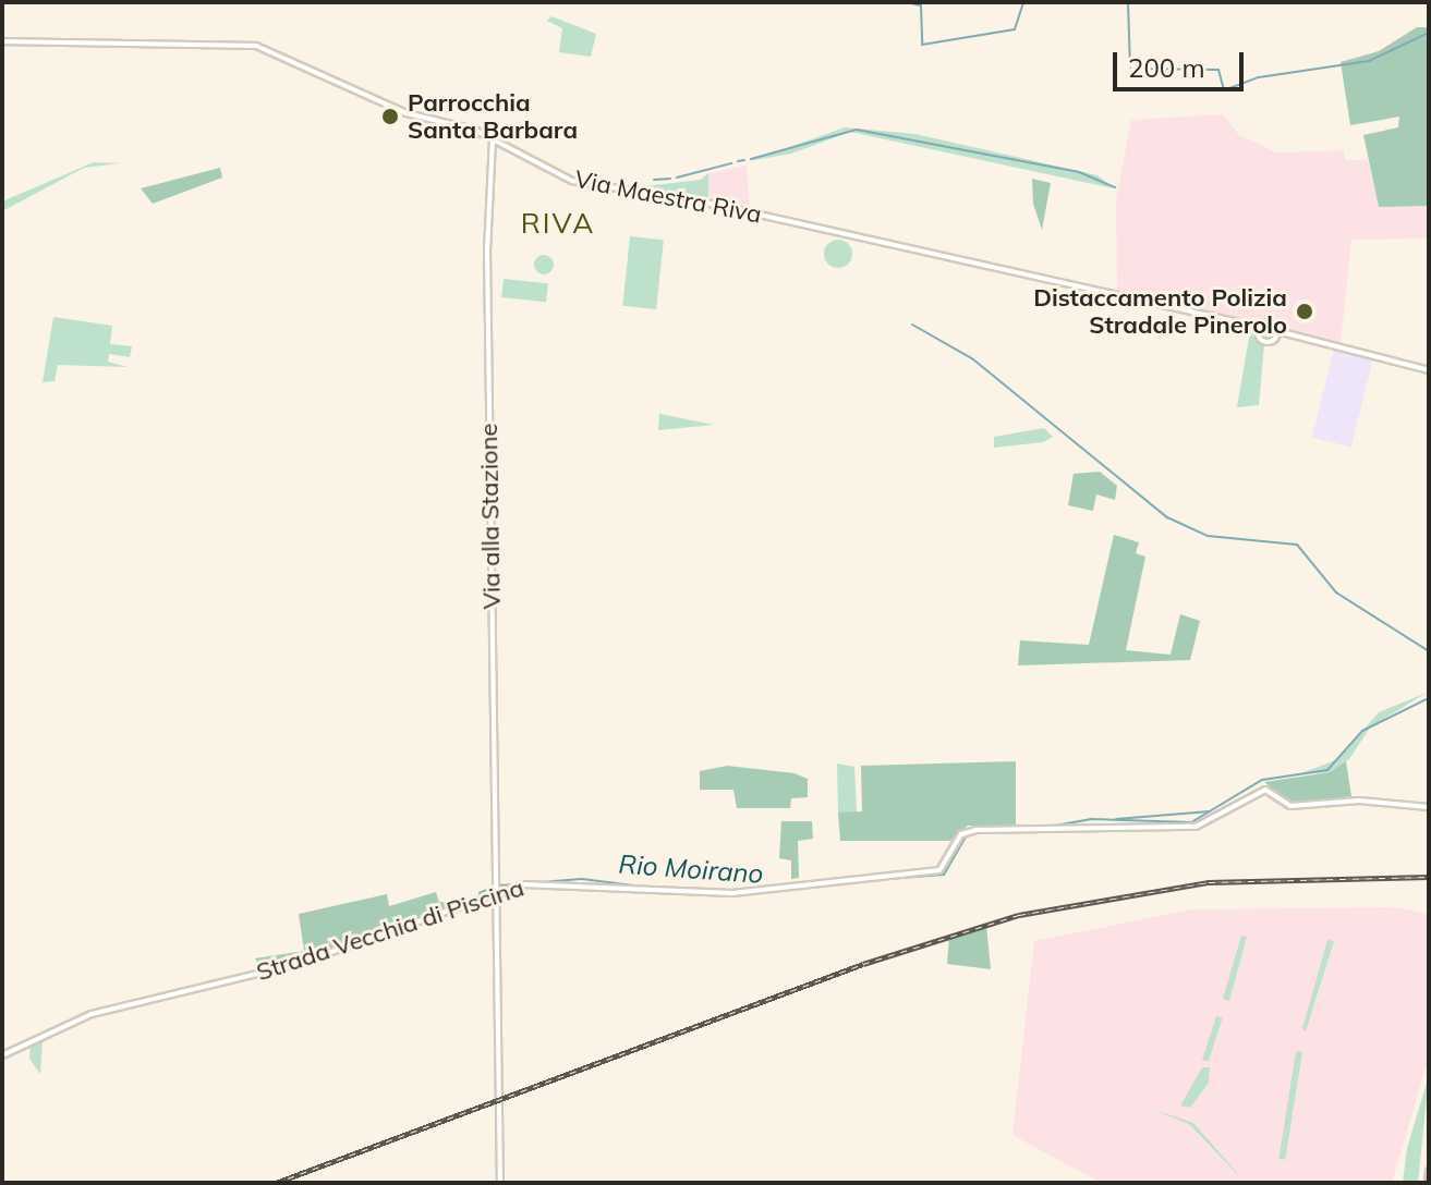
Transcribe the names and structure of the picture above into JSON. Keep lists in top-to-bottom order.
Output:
{
  "streets": {
    "street": ["Via Maestra Riva", "Via alla Stazione", "Strada Vecchia di Piscina"]
  },
  "crossings": [
    ["Via Maestra Riva", "Via alla Stazione"],
    ["Via alla Stazione", "Strada Vecchia di Piscina"]
  ],
  "districts": ["RIVA"],
  "water": ["Rio Moirano"],
  "places": ["Parrocchia Santa Barbara", "Distaccamento Polizia Stradale Pinerolo"],
  "scale_bar": "200 m"
}
